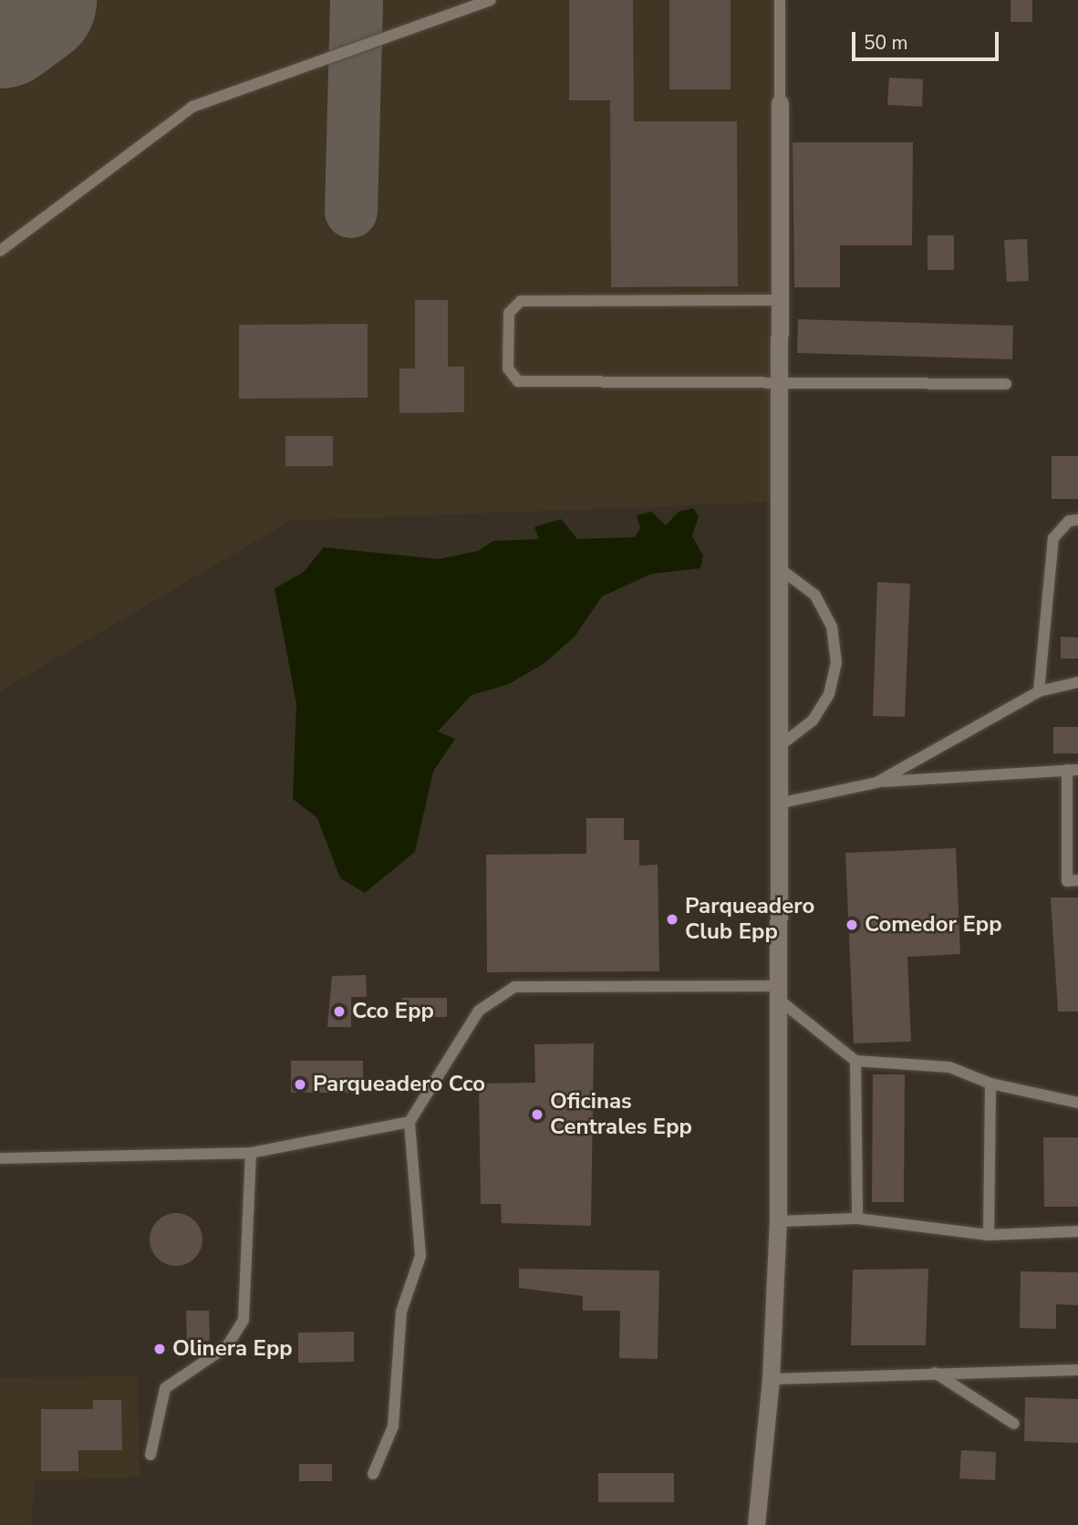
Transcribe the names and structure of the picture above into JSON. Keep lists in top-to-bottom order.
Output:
{
  "places": [
    "Parqueadero Club Epp",
    "Comedor Epp",
    "Cco Epp",
    "Parqueadero Cco",
    "Oficinas Centrales Epp",
    "Olinera Epp"
  ],
  "scale_bar": "50 m"
}
